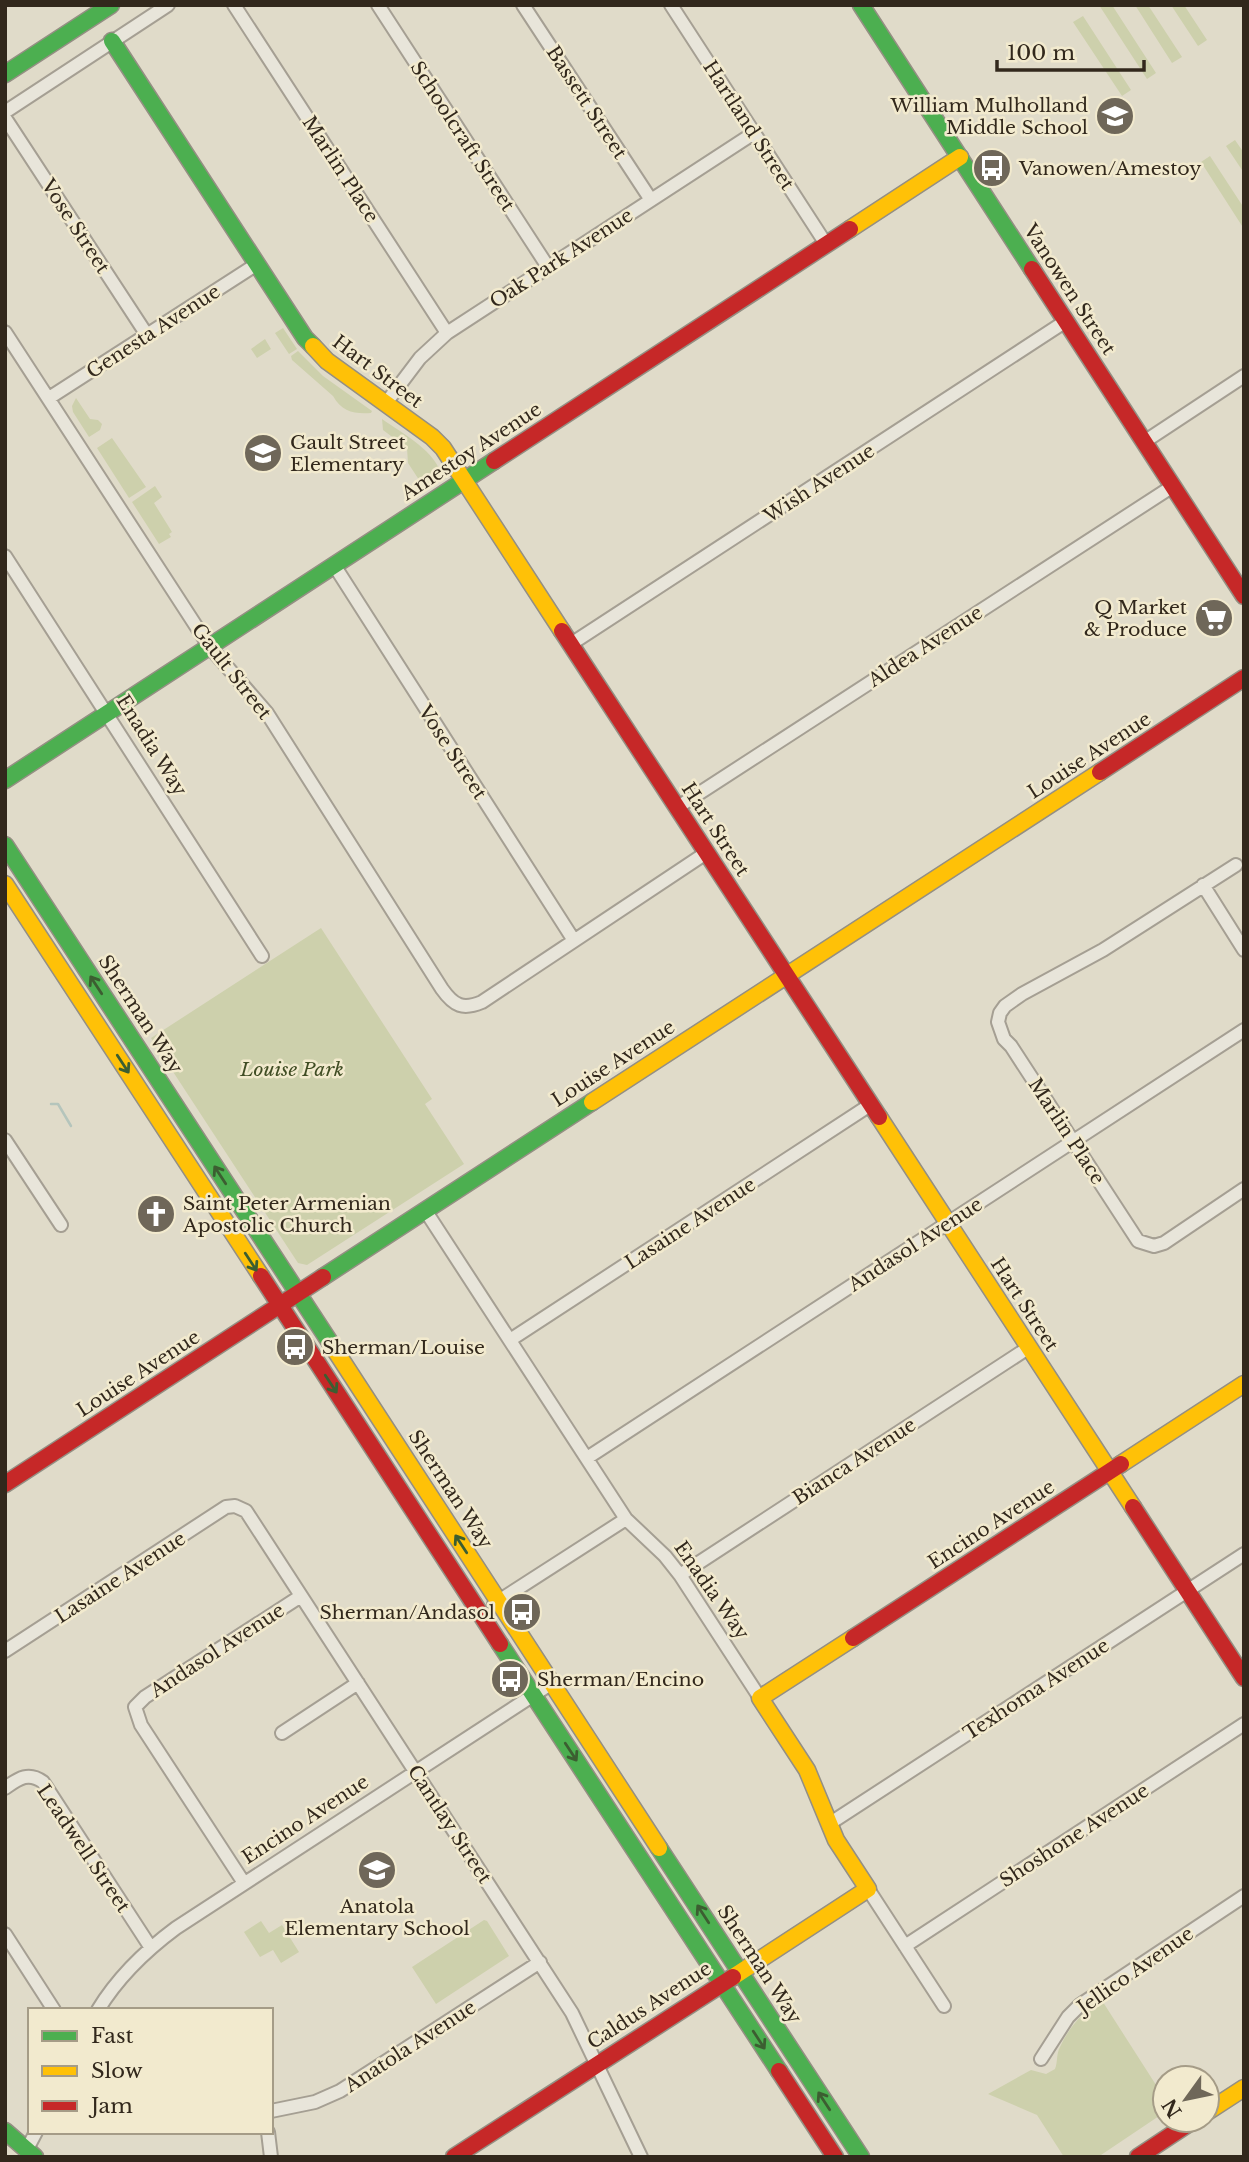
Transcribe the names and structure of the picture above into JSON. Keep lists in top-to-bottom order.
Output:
{
  "streets": {
    "main road": [
      "Vanowen Street",
      "Hart Street",
      "Amestoy Avenue",
      "Enadia Way",
      "Louise Avenue",
      "Sherman Way",
      "Encino Avenue",
      "Caldus Avenue"
    ],
    "street": [
      "Bassett Street",
      "Hartland Street",
      "Schoolcraft Street",
      "Marlin Place",
      "Vose Street",
      "Oak Park Avenue",
      "Genesta Avenue",
      "Wish Avenue",
      "Aldea Avenue",
      "Gault Street",
      "Lasaine Avenue",
      "Andasol Avenue",
      "Bianca Avenue",
      "Texhoma Avenue",
      "Cantlay Street",
      "Shoshone Avenue",
      "Leadwell Street",
      "Jellico Avenue",
      "Anatola Avenue"
    ]
  },
  "crossings": [
    ["Bassett Street", "Oak Park Avenue"],
    ["Hartland Street", "Oak Park Avenue"],
    ["Hartland Street", "Amestoy Avenue"],
    ["Schoolcraft Street", "Oak Park Avenue"],
    ["Marlin Place", "Oak Park Avenue"],
    ["Marlin Place", "Andasol Avenue"],
    ["Vose Street", "Genesta Avenue"],
    ["Vose Street", "Amestoy Avenue"],
    ["Vose Street", "Gault Street"],
    ["Oak Park Avenue", "Hart Street"],
    ["Vanowen Street", "Amestoy Avenue"],
    ["Vanowen Street", "Wish Avenue"],
    ["Vanowen Street", "Aldea Avenue"],
    ["Genesta Avenue", "Hart Street"],
    ["Genesta Avenue", "Gault Street"],
    ["Hart Street", "Amestoy Avenue"],
    ["Hart Street", "Wish Avenue"],
    ["Hart Street", "Aldea Avenue"],
    ["Hart Street", "Louise Avenue"],
    ["Hart Street", "Lasaine Avenue"],
    ["Hart Street", "Andasol Avenue"],
    ["Hart Street", "Bianca Avenue"],
    ["Hart Street", "Encino Avenue"],
    ["Hart Street", "Texhoma Avenue"],
    ["Amestoy Avenue", "Gault Street"],
    ["Amestoy Avenue", "Enadia Way"],
    ["Enadia Way", "Louise Avenue"],
    ["Enadia Way", "Lasaine Avenue"],
    ["Enadia Way", "Andasol Avenue"],
    ["Enadia Way", "Bianca Avenue"],
    ["Enadia Way", "Encino Avenue"],
    ["Enadia Way", "Texhoma Avenue"],
    ["Enadia Way", "Shoshone Avenue"],
    ["Enadia Way", "Caldus Avenue"],
    ["Louise Avenue", "Sherman Way"],
    ["Sherman Way", "Encino Avenue"],
    ["Sherman Way", "Caldus Avenue"],
    ["Lasaine Avenue", "Cantlay Street"],
    ["Andasol Avenue", "Encino Avenue"],
    ["Andasol Avenue", "Cantlay Street"],
    ["Encino Avenue", "Cantlay Street"],
    ["Encino Avenue", "Leadwell Street"],
    ["Cantlay Street", "Caldus Avenue"],
    ["Cantlay Street", "Anatola Avenue"]
  ],
  "parks": ["Louise Park"],
  "places": {
    "school or university": ["William Mulholland Middle School", "Gault Street Elementary", "Anatola Elementary School"],
    "bus stop": [
      "Vanowen/Amestoy",
      "Sherman/Louise",
      "Sherman/Andasol",
      "Sherman/Encino"
    ],
    "supermarket": ["Q Market & Produce"],
    "church": ["Saint Peter Armenian Apostolic Church"]
  },
  "legend": ["Fast", "Slow", "Jam"],
  "scale_bar": "100 m",
  "north": "bottom left"
}
